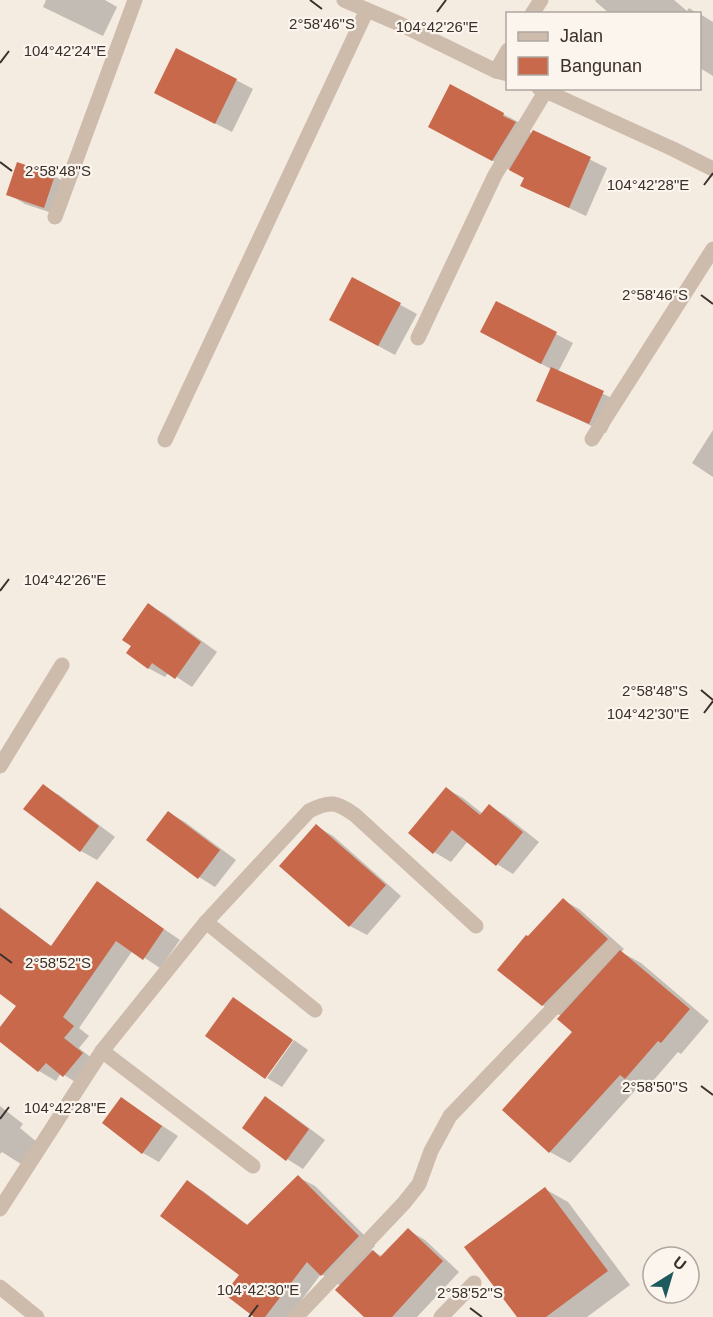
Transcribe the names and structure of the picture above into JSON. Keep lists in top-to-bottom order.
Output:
{
  "legend": ["Jalan", "Bangunan"],
  "north": "top right",
  "coordinates": [
    "2°58'46\"S",
    "104°42'26\"E",
    "104°42'24\"E",
    "2°58'48\"S",
    "104°42'28\"E",
    "104°42'30\"E",
    "2°58'52\"S",
    "2°58'50\"S"
  ]
}
